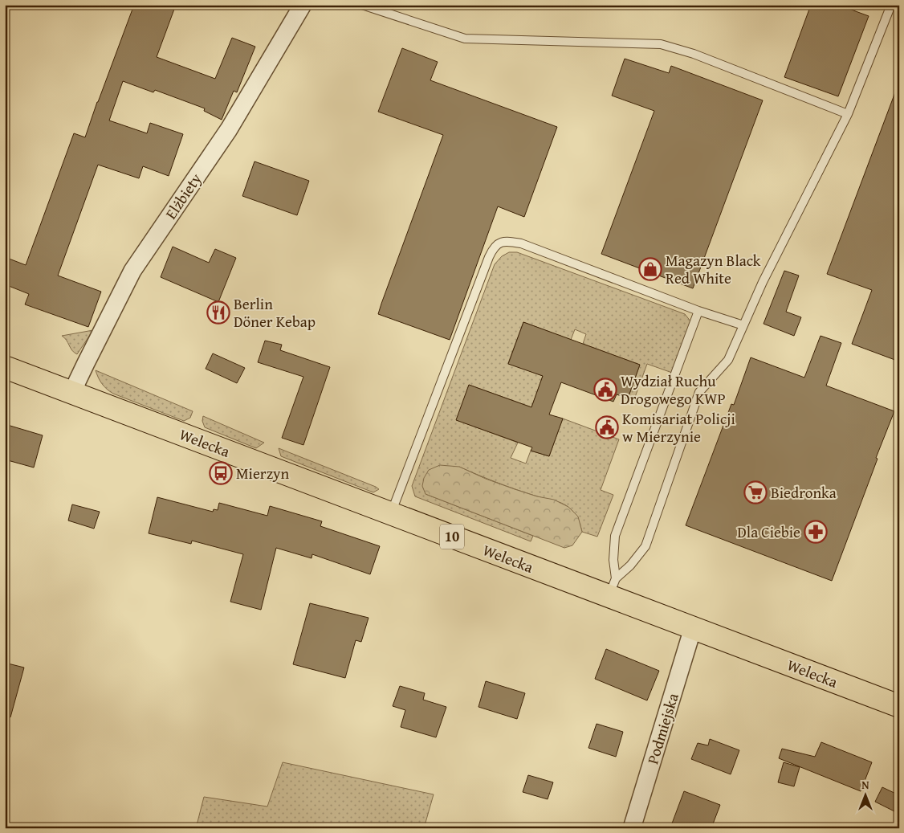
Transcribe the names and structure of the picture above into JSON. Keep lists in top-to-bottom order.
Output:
{
  "streets": {
    "main road": ["Welecka", "10"],
    "street": ["Elżbiety", "Podmiejska"]
  },
  "crossings": [
    ["Elżbiety", "Welecka"],
    ["Welecka", "Podmiejska"]
  ],
  "places": {
    "shop": ["Magazyn Black Red White"],
    "restaurant": ["Berlin Döner Kebap"],
    "public building": ["Wydział Ruchu Drogowego KWP", "Komisariat Policji w Mierzynie"],
    "bus stop": ["Mierzyn"],
    "supermarket": ["Biedronka"],
    "pharmacy": ["Dla Ciebie"]
  },
  "north": "top"
}
